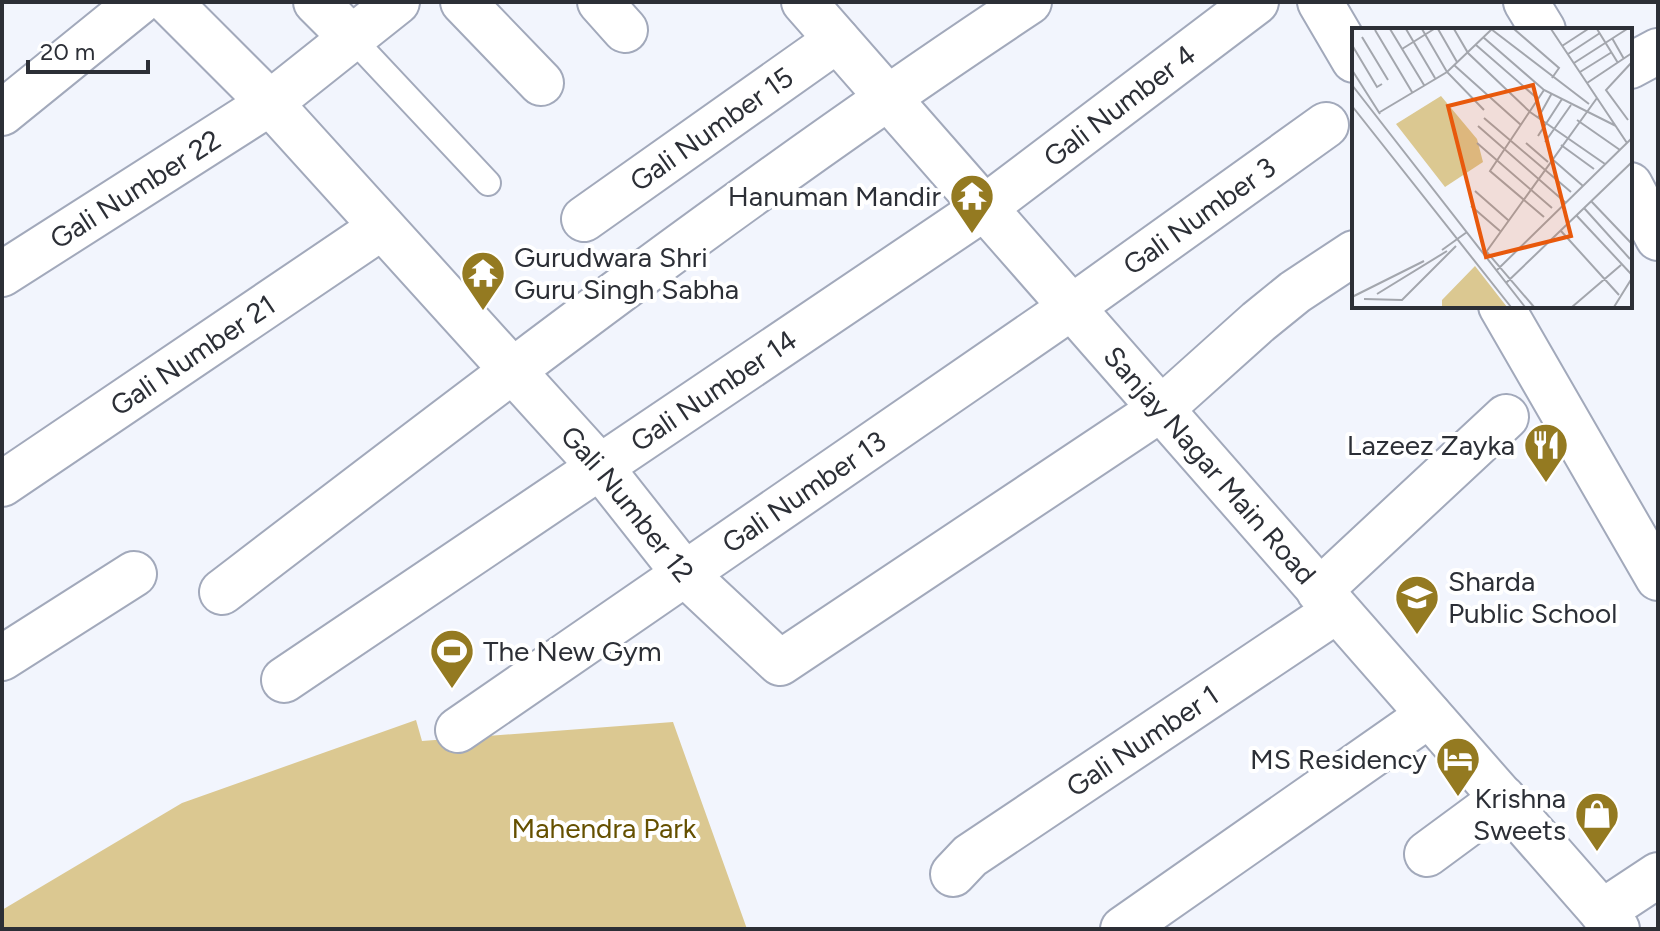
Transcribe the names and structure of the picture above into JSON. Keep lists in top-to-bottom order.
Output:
{
  "streets": {
    "street": [
      "Gali Number 4",
      "Gali Number 15",
      "Gali Number 22",
      "Gali Number 3",
      "Gali Number 21",
      "Gali Number 14",
      "Sanjay Nagar Main Road",
      "Gali Number 13",
      "Gali Number 12",
      "Gali Number 1"
    ]
  },
  "crossings": [
    ["Gali Number 4", "Gali Number 14"],
    ["Gali Number 4", "Sanjay Nagar Main Road"],
    ["Gali Number 15", "Sanjay Nagar Main Road"],
    ["Gali Number 22", "Gali Number 12"],
    ["Gali Number 3", "Sanjay Nagar Main Road"],
    ["Gali Number 3", "Gali Number 13"],
    ["Gali Number 21", "Gali Number 12"],
    ["Gali Number 14", "Sanjay Nagar Main Road"],
    ["Gali Number 14", "Gali Number 12"],
    ["Sanjay Nagar Main Road", "Gali Number 13"],
    ["Sanjay Nagar Main Road", "Gali Number 12"],
    ["Sanjay Nagar Main Road", "Gali Number 1"],
    ["Gali Number 13", "Gali Number 12"]
  ],
  "parks": ["Mahendra Park"],
  "places": {
    "temple": ["Hanuman Mandir", "Gurudwara Shri Guru Singh Sabha"],
    "restaurant": ["Lazeez Zayka"],
    "school or university": ["Sharda Public School"],
    "sports": ["The New Gym"],
    "hotel": ["MS Residency"],
    "shop": ["Krishna Sweets"]
  },
  "scale_bar": "20 m"
}
